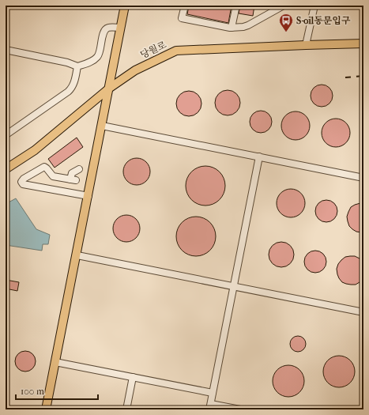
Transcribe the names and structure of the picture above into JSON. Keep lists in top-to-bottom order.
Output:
{
  "streets": {
    "main road": ["당월로"]
  },
  "places": {
    "bus stop": ["S-oil동문입구"]
  },
  "scale_bar": "100 m"
}
